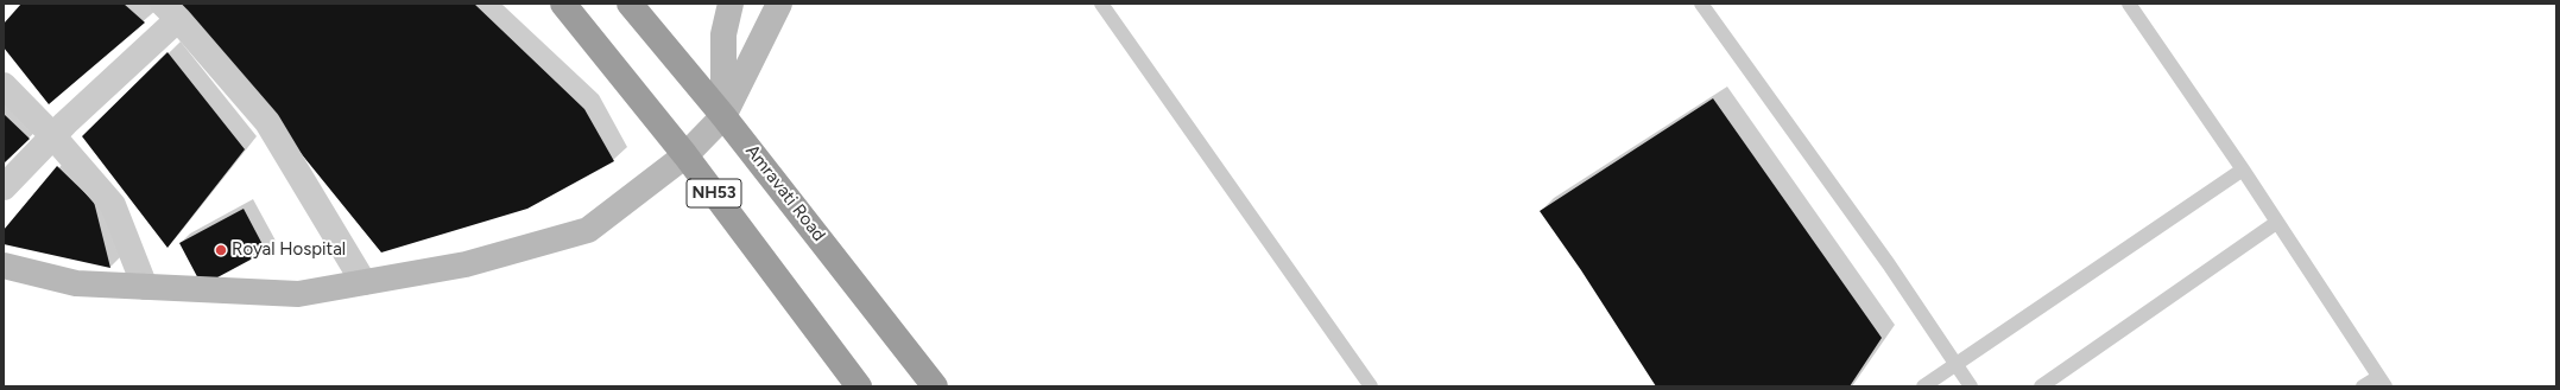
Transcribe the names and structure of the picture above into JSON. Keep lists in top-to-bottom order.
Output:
{
  "streets": {
    "highway": ["NH53", "Amravati Road"]
  },
  "places": ["Royal Hospital"]
}
